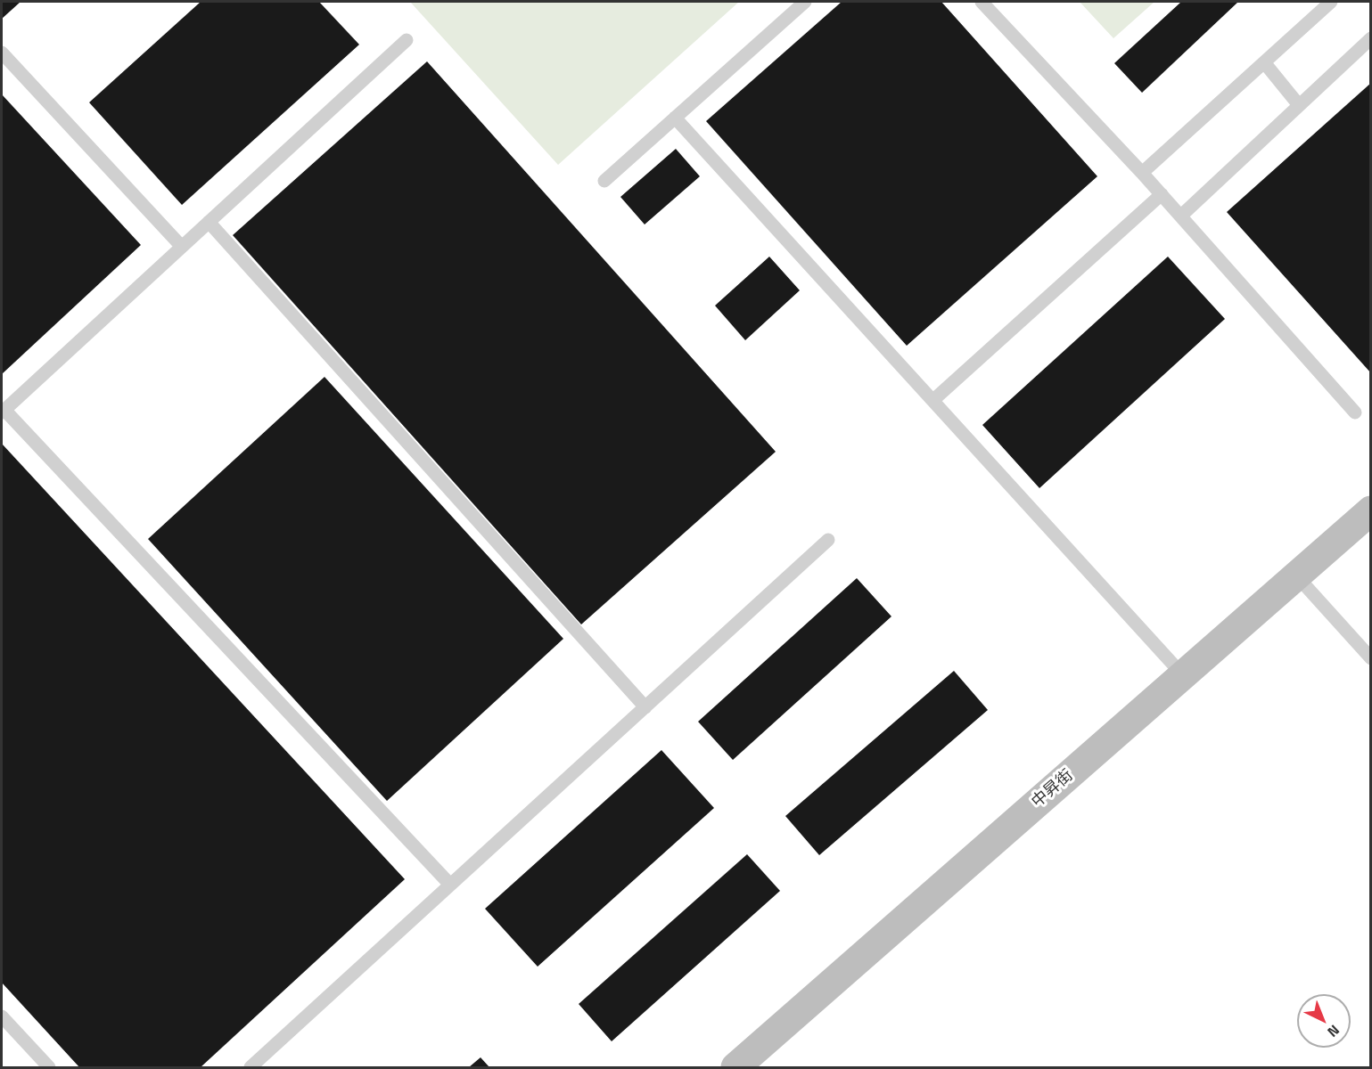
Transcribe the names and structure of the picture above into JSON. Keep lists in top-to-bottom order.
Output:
{
  "streets": {
    "main road": ["中昇街"]
  },
  "north": "bottom right"
}
